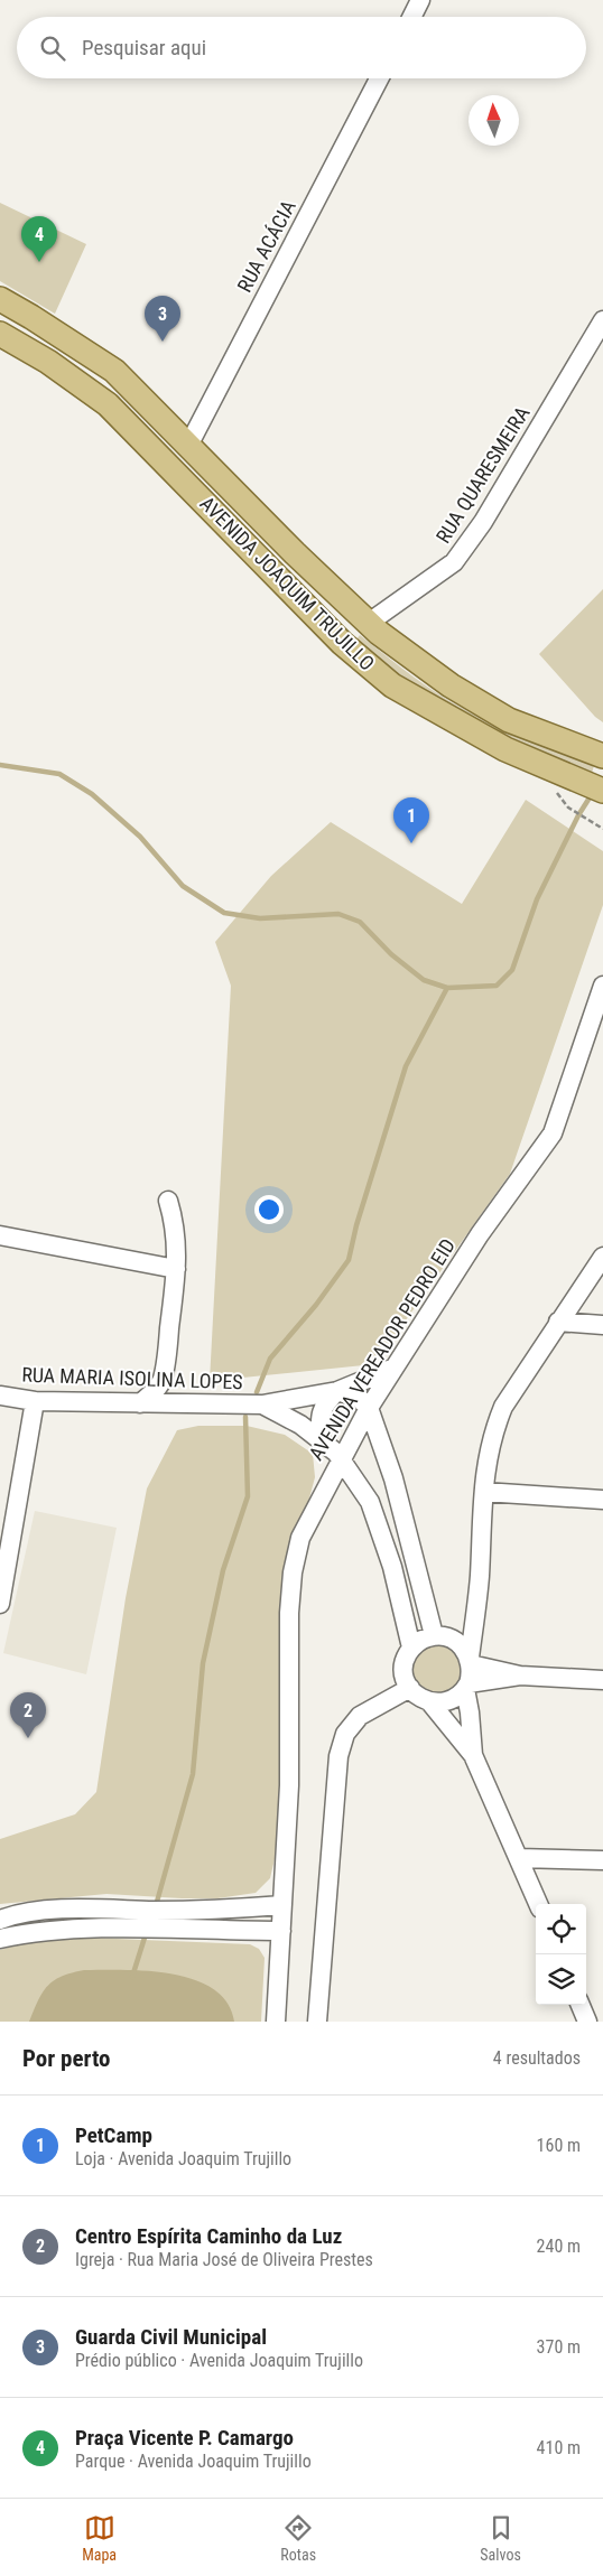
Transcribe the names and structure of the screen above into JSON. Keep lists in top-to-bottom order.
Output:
{
  "streets": {
    "main road": ["AVENIDA JOAQUIM TRUJILLO"],
    "street": [
      "RUA ACÁCIA",
      "RUA QUARESMEIRA",
      "AVENIDA VEREADOR PEDRO EID",
      "RUA MARIA ISOLINA LOPES"
    ]
  },
  "crossings": [
    ["RUA ACÁCIA", "AVENIDA JOAQUIM TRUJILLO"],
    ["RUA QUARESMEIRA", "AVENIDA JOAQUIM TRUJILLO"],
    ["AVENIDA VEREADOR PEDRO EID", "RUA MARIA ISOLINA LOPES"]
  ],
  "north": "top",
  "page": {
    "search": "Pesquisar aqui",
    "pins": [
      "4",
      "3",
      "1",
      "2"
    ],
    "heading": ["Por perto", "4 resultados"],
    "list": [
      {
        "mark": "1",
        "name": "PetCamp",
        "note": "Loja · Avenida Joaquim Trujillo",
        "value": "160 m"
      },
      {
        "mark": "2",
        "name": "Centro Espírita Caminho da Luz",
        "note": "Igreja · Rua Maria José de Oliveira Prestes",
        "value": "240 m"
      },
      {
        "mark": "3",
        "name": "Guarda Civil Municipal",
        "note": "Prédio público · Avenida Joaquim Trujillo",
        "value": "370 m"
      },
      {
        "mark": "4",
        "name": "Praça Vicente P. Camargo",
        "note": "Parque · Avenida Joaquim Trujillo",
        "value": "410 m"
      }
    ],
    "nav": ["Mapa", "Rotas", "Salvos"]
  }
}
